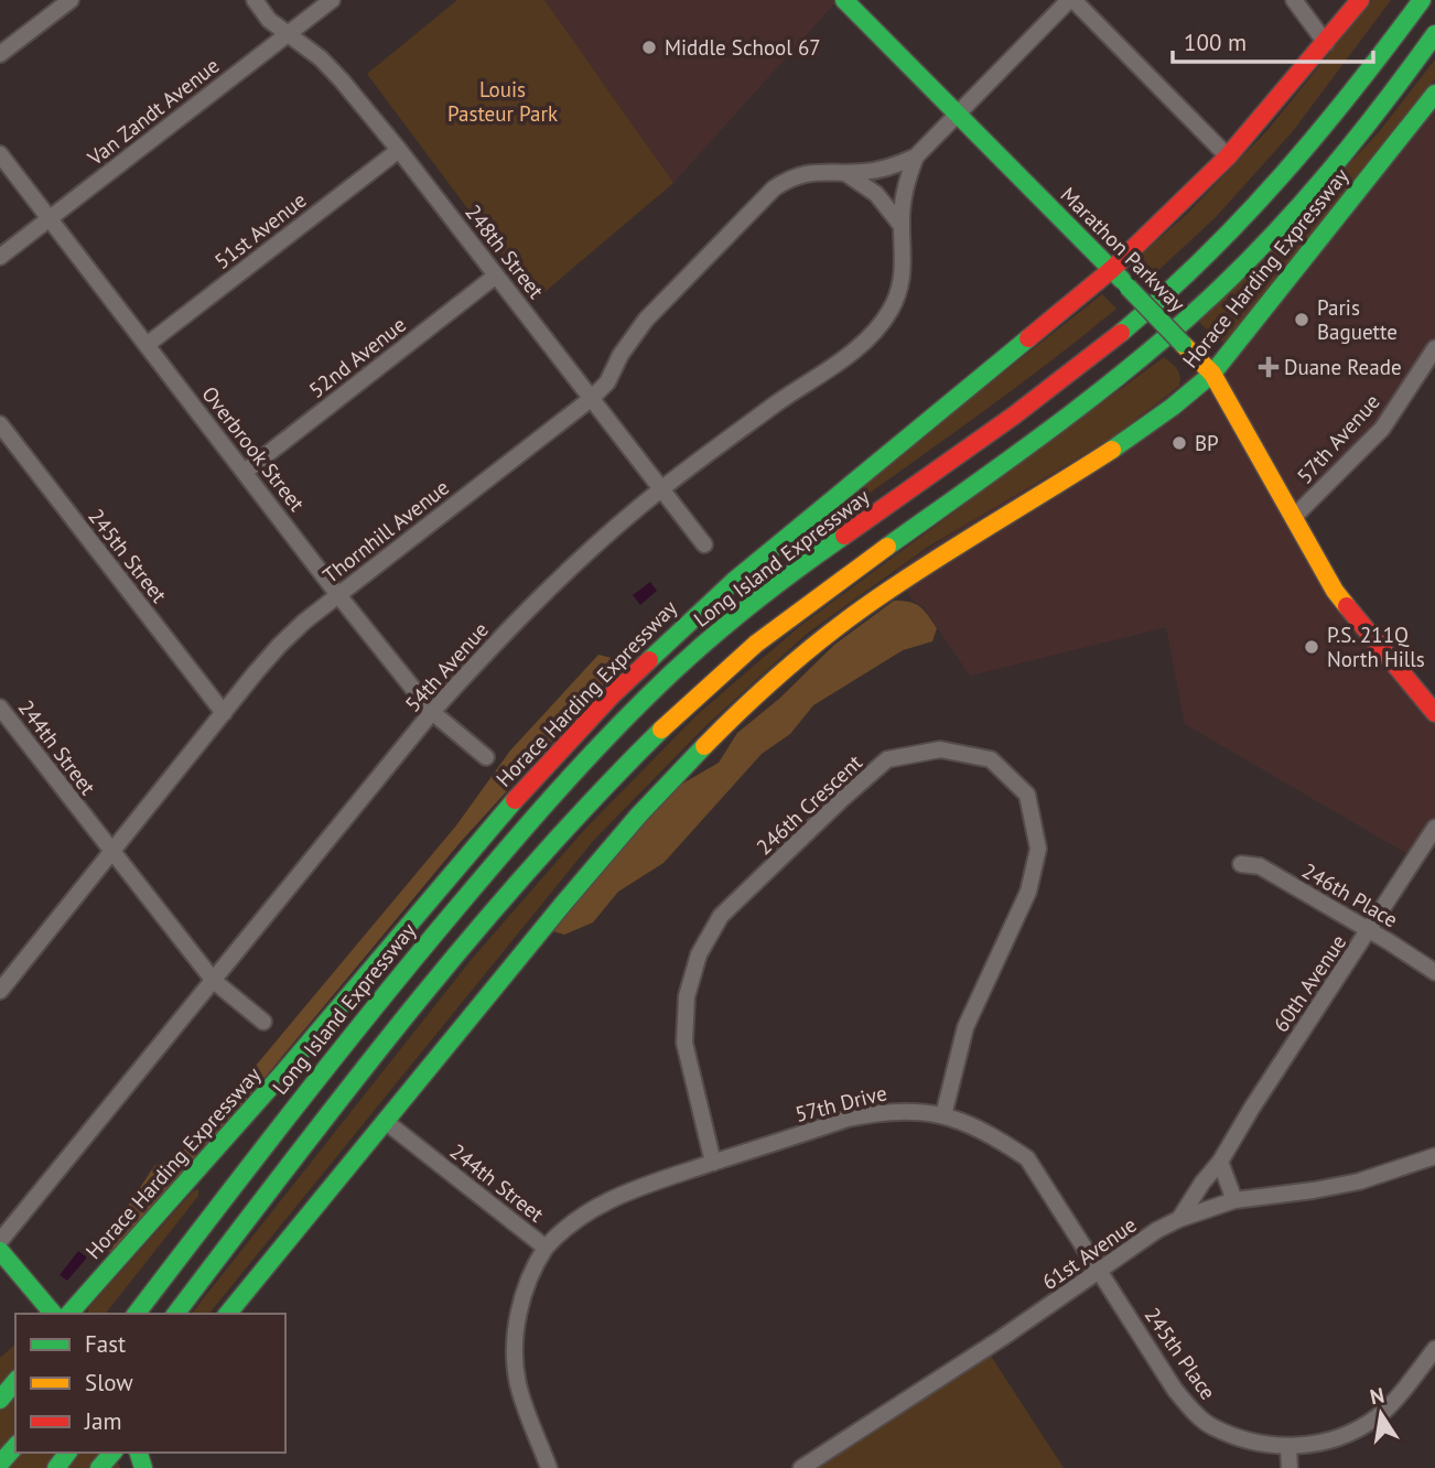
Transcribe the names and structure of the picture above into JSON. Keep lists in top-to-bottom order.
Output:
{
  "streets": {
    "main road": ["Marathon Parkway", "Horace Harding Expressway", "Long Island Expressway"],
    "street": [
      "Van Zandt Avenue",
      "51st Avenue",
      "248th Street",
      "52nd Avenue",
      "57th Avenue",
      "Overbrook Street",
      "Thornhill Avenue",
      "245th Street",
      "54th Avenue",
      "244th Street",
      "246th Crescent",
      "246th Place",
      "60th Avenue",
      "57th Drive",
      "61st Avenue",
      "245th Place"
    ]
  },
  "crossings": [
    ["Van Zandt Avenue", "248th Street"],
    ["Van Zandt Avenue", "Overbrook Street"],
    ["51st Avenue", "248th Street"],
    ["51st Avenue", "Overbrook Street"],
    ["Marathon Parkway", "Horace Harding Expressway"],
    ["Marathon Parkway", "57th Avenue"],
    ["Marathon Parkway", "Thornhill Avenue"],
    ["248th Street", "52nd Avenue"],
    ["248th Street", "Thornhill Avenue"],
    ["248th Street", "54th Avenue"],
    ["Horace Harding Expressway", "244th Street"],
    ["52nd Avenue", "Overbrook Street"],
    ["Overbrook Street", "Thornhill Avenue"],
    ["Overbrook Street", "54th Avenue"],
    ["Thornhill Avenue", "245th Street"],
    ["Thornhill Avenue", "54th Avenue"],
    ["Thornhill Avenue", "244th Street"],
    ["54th Avenue", "244th Street"],
    ["244th Street", "57th Drive"],
    ["246th Crescent", "57th Drive"],
    ["246th Place", "60th Avenue"],
    ["60th Avenue", "61st Avenue"],
    ["57th Drive", "61st Avenue"],
    ["57th Drive", "245th Place"],
    ["61st Avenue", "245th Place"]
  ],
  "parks": ["Louis Pasteur Park"],
  "places": {
    "other": [
      "Middle School 67",
      "Paris Baguette",
      "BP",
      "P.S. 211Q North Hills"
    ],
    "health": ["Duane Reade"]
  },
  "legend": ["Fast", "Slow", "Jam"],
  "scale_bar": "100 m",
  "north": "top"
}
